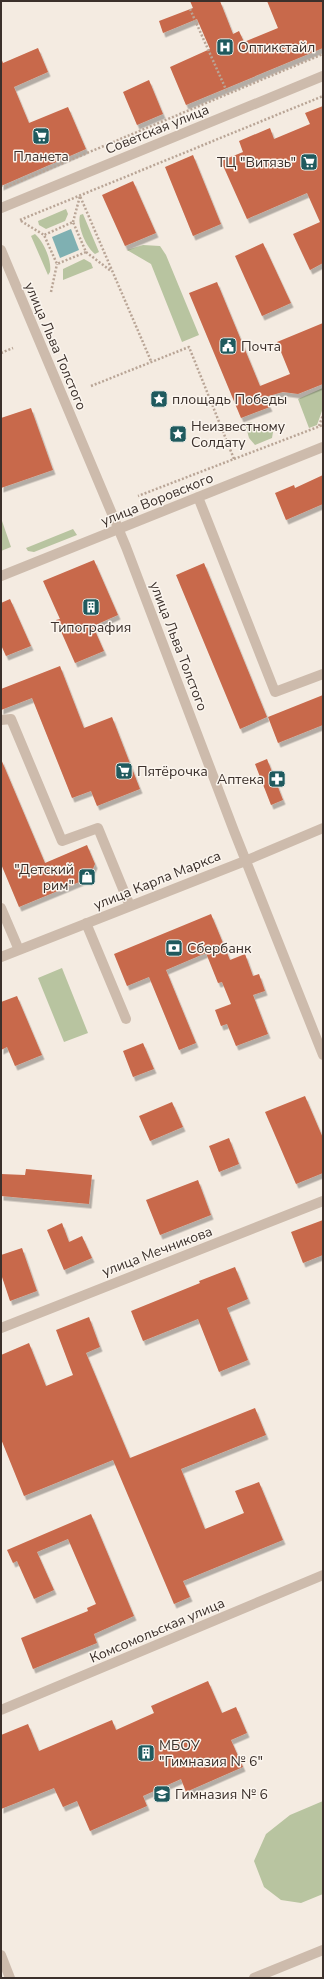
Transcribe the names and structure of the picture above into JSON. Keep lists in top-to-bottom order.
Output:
{
  "streets": {
    "street": [
      "Советская улица",
      "улица Льва Толстого",
      "улица Воровского",
      "улица Карла Маркса",
      "улица Мечникова",
      "Комсомольская улица"
    ]
  },
  "crossings": [
    ["улица Льва Толстого", "улица Воровского"],
    ["улица Льва Толстого", "улица Карла Маркса"]
  ],
  "places": {
    "hospital": ["Оптикстайл"],
    "supermarket": ["Планета", "ТЦ \"Витязь\"", "Пятёрочка"],
    "public building": ["Почта"],
    "place": ["площадь Победы", "Неизвестному Солдату"],
    "building": ["Типография", "МБОУ \"Гимназия № 6\""],
    "pharmacy": ["Аптека"],
    "shop": ["\"Детский рим\""],
    "bank": ["Сбербанк"],
    "school or university": ["Гимназия № 6"]
  }
}
